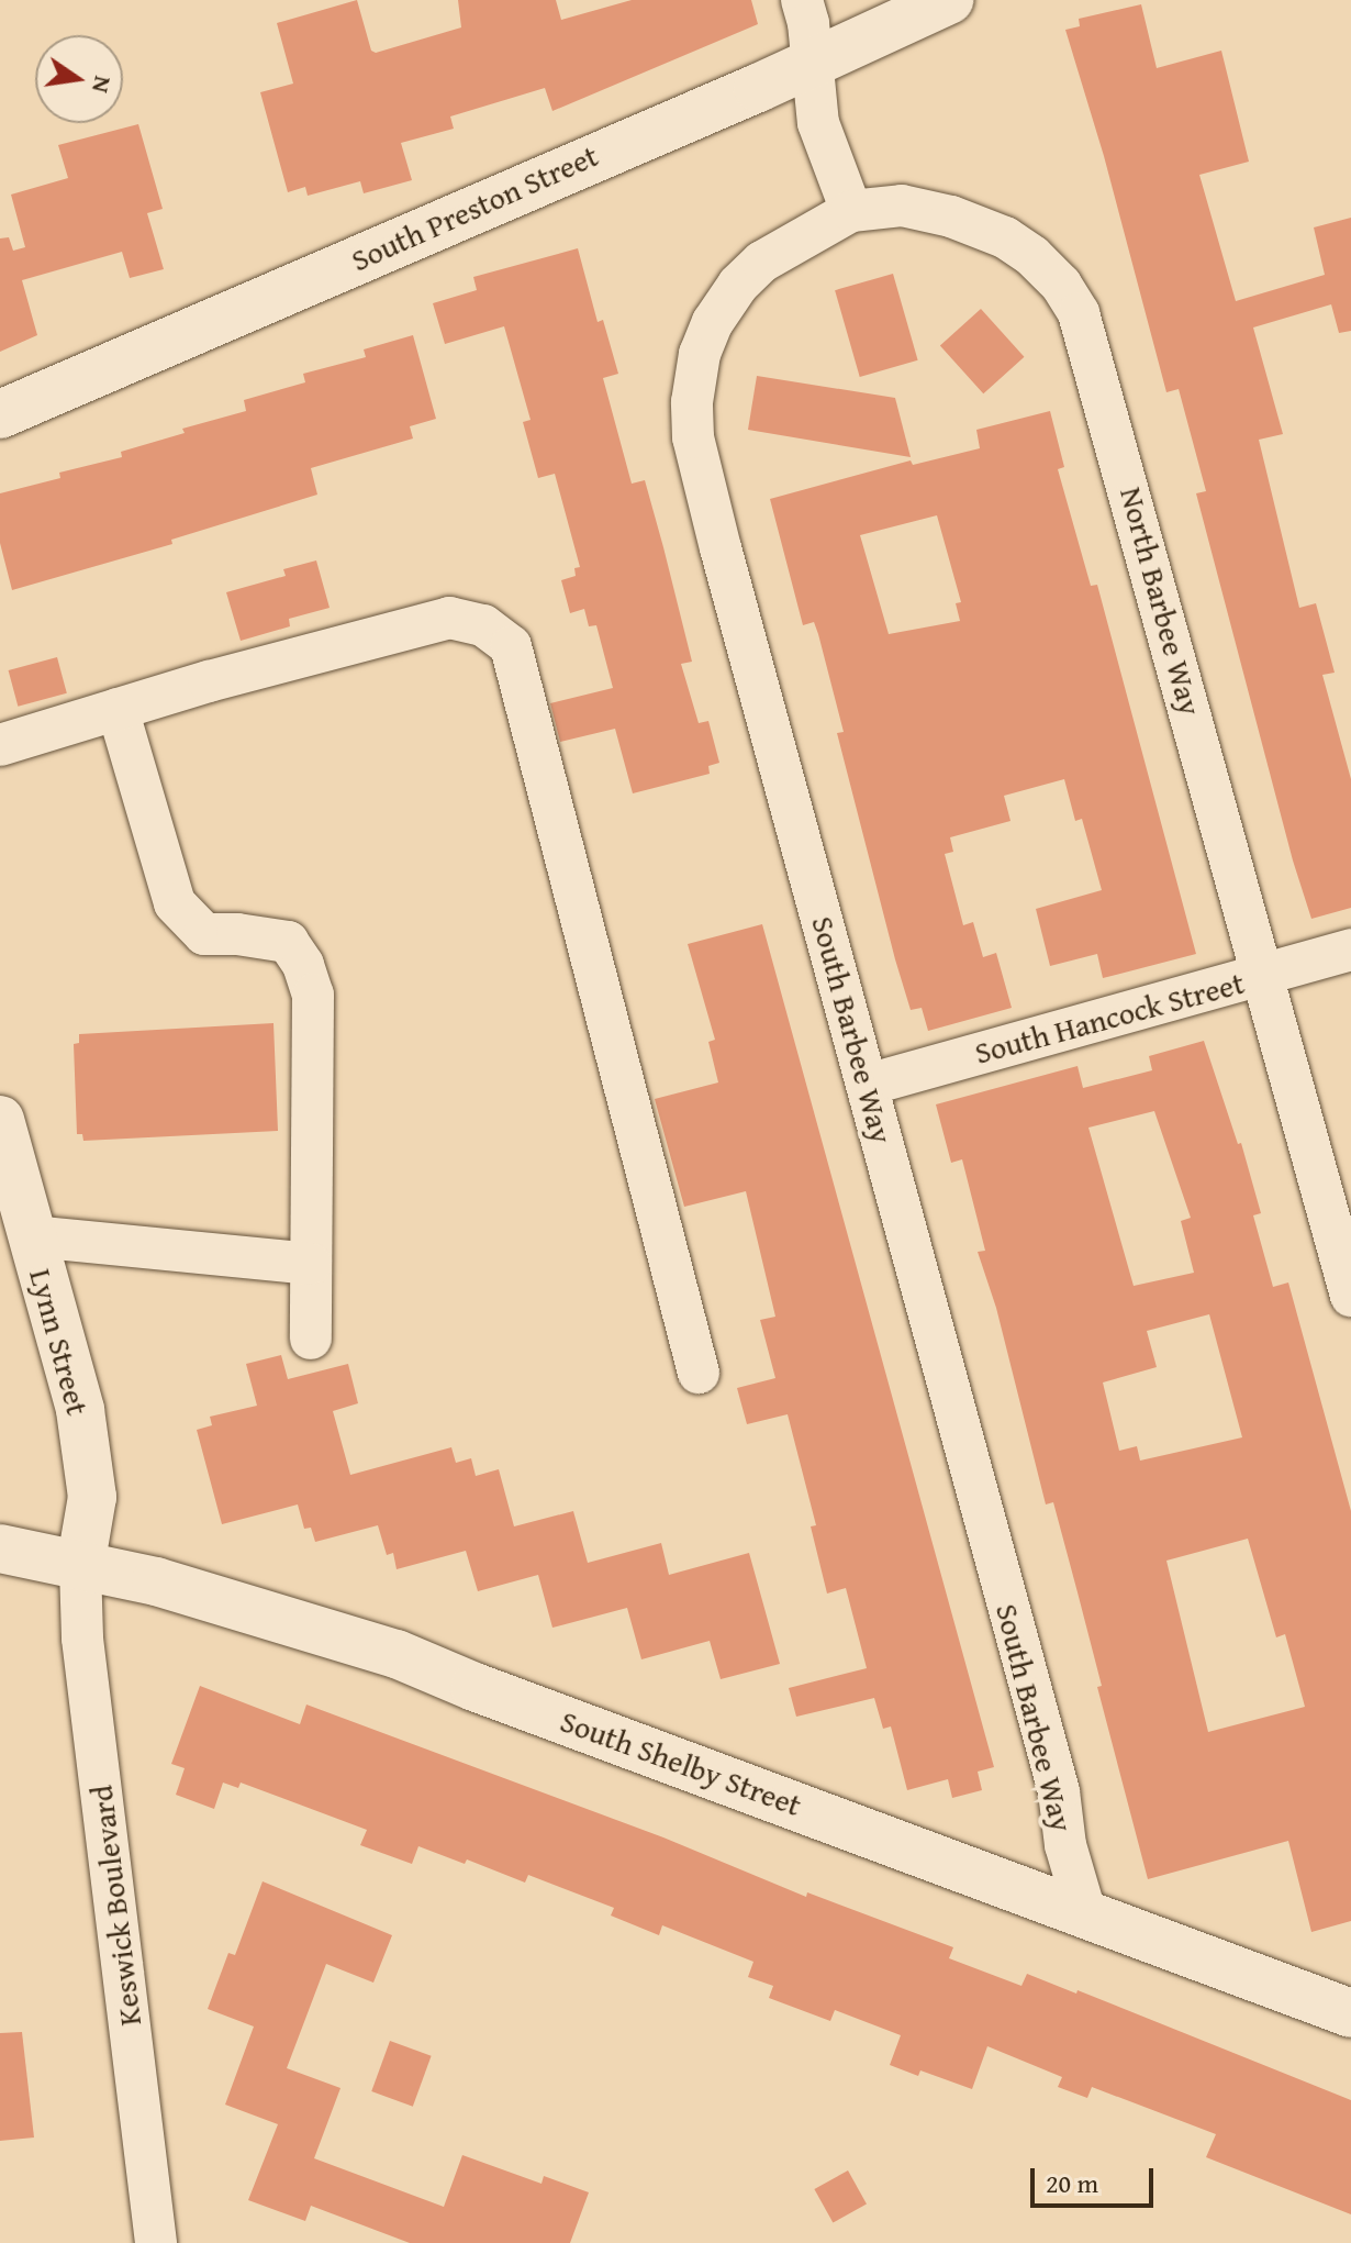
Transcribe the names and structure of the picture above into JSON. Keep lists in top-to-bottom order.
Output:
{
  "streets": {
    "main road": ["South Preston Street", "Lynn Street", "South Shelby Street"],
    "street": [
      "North Barbee Way",
      "South Hancock Street",
      "South Barbee Way",
      "Keswick Boulevard"
    ]
  },
  "crossings": [
    ["North Barbee Way", "South Hancock Street"],
    ["North Barbee Way", "South Barbee Way"],
    ["South Hancock Street", "South Barbee Way"],
    ["South Barbee Way", "South Shelby Street"],
    ["Lynn Street", "South Shelby Street"],
    ["Lynn Street", "Keswick Boulevard"],
    ["South Shelby Street", "Keswick Boulevard"]
  ],
  "scale_bar": "20 m",
  "north": "right"
}
